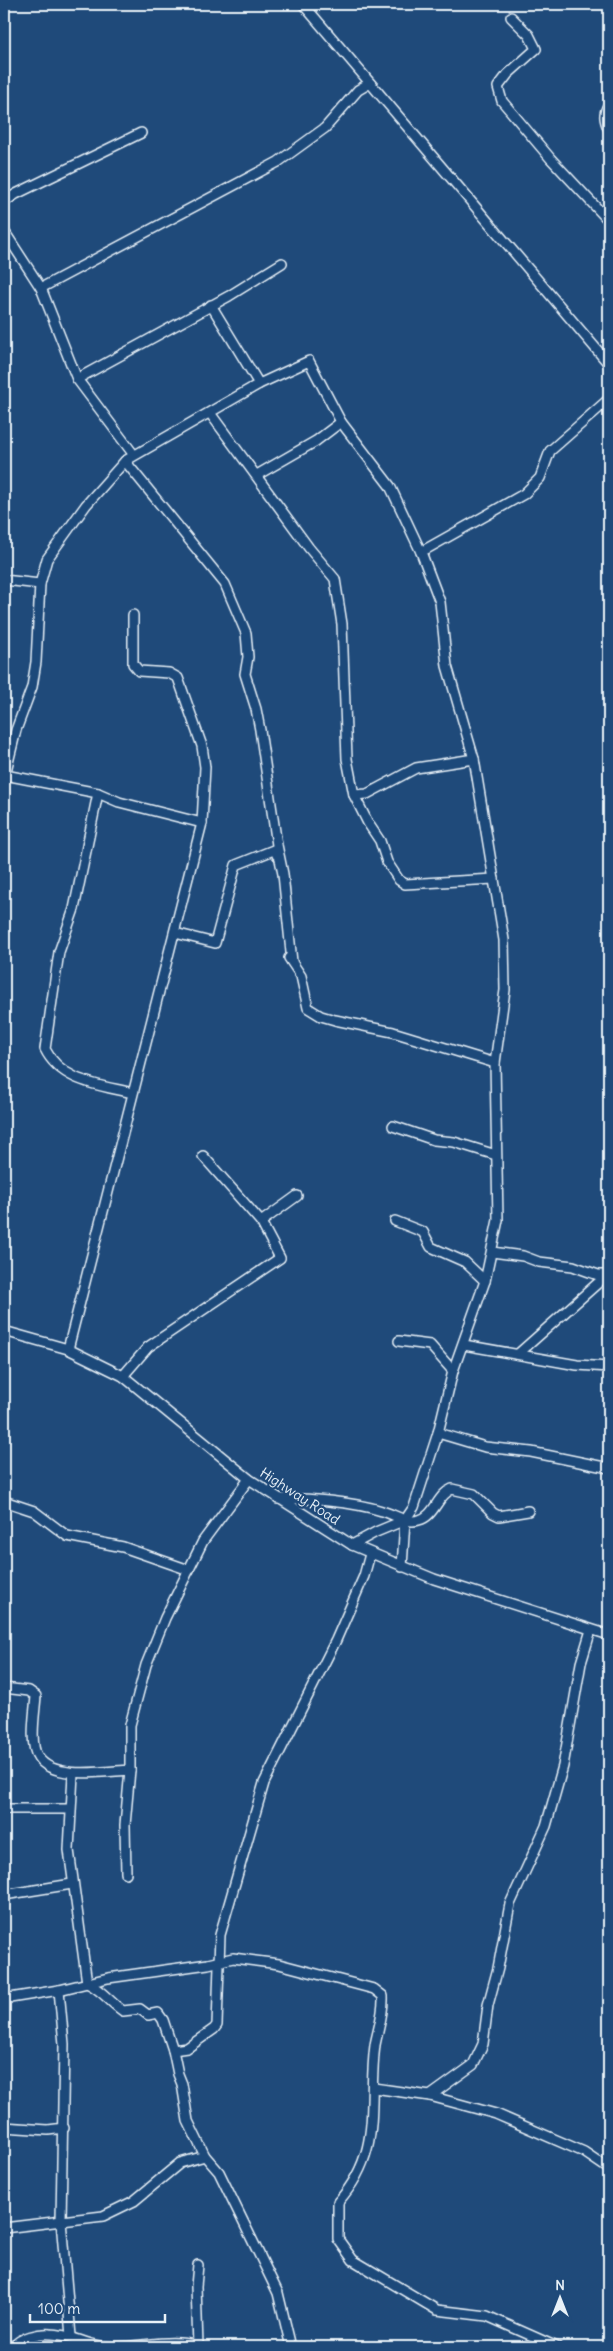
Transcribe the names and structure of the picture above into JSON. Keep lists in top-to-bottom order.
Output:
{
  "streets": {
    "street": ["Highway Road"]
  },
  "scale_bar": "100 m",
  "north": "top"
}
